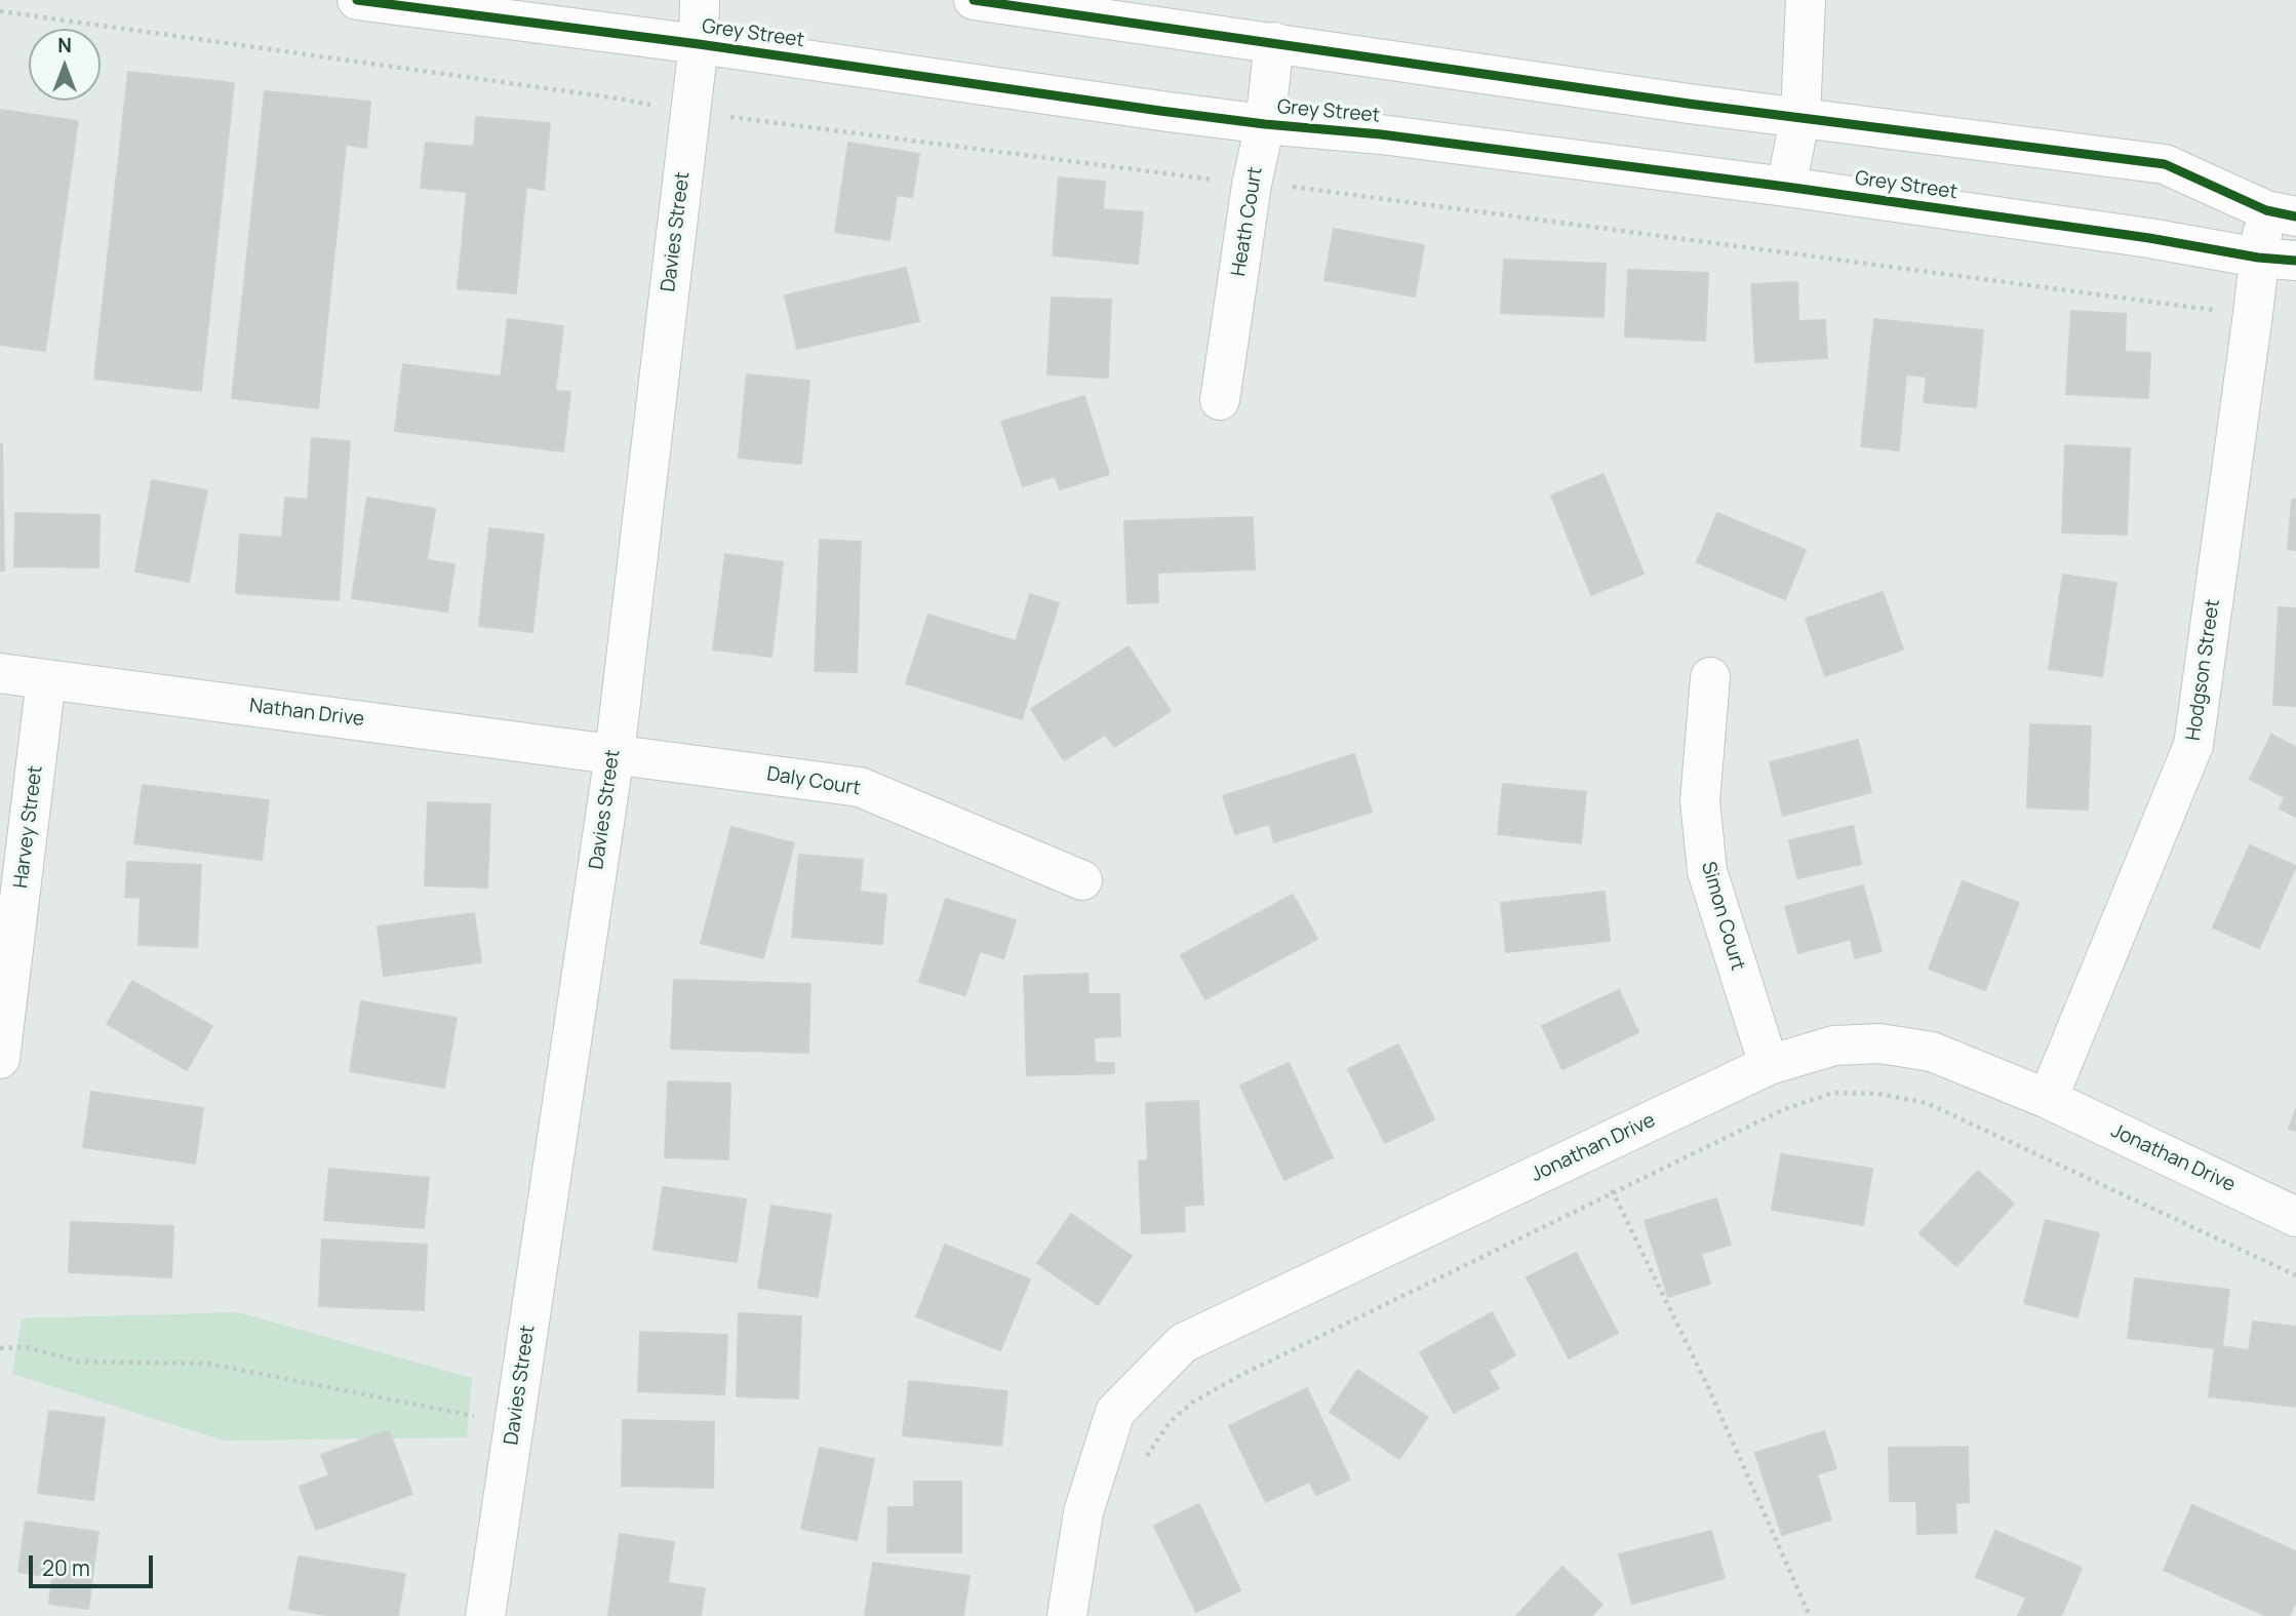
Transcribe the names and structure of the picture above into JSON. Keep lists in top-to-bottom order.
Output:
{
  "streets": {
    "street": [
      "Grey Street",
      "Heath Court",
      "Davies Street",
      "Hodgson Street",
      "Nathan Drive",
      "Daly Court",
      "Harvey Street",
      "Simon Court",
      "Jonathan Drive"
    ]
  },
  "crossings": [
    ["Grey Street", "Heath Court"],
    ["Grey Street", "Davies Street"],
    ["Grey Street", "Hodgson Street"],
    ["Davies Street", "Nathan Drive"],
    ["Davies Street", "Daly Court"],
    ["Hodgson Street", "Jonathan Drive"],
    ["Nathan Drive", "Daly Court"],
    ["Nathan Drive", "Harvey Street"],
    ["Simon Court", "Jonathan Drive"]
  ],
  "scale_bar": "20 m",
  "north": "top"
}
